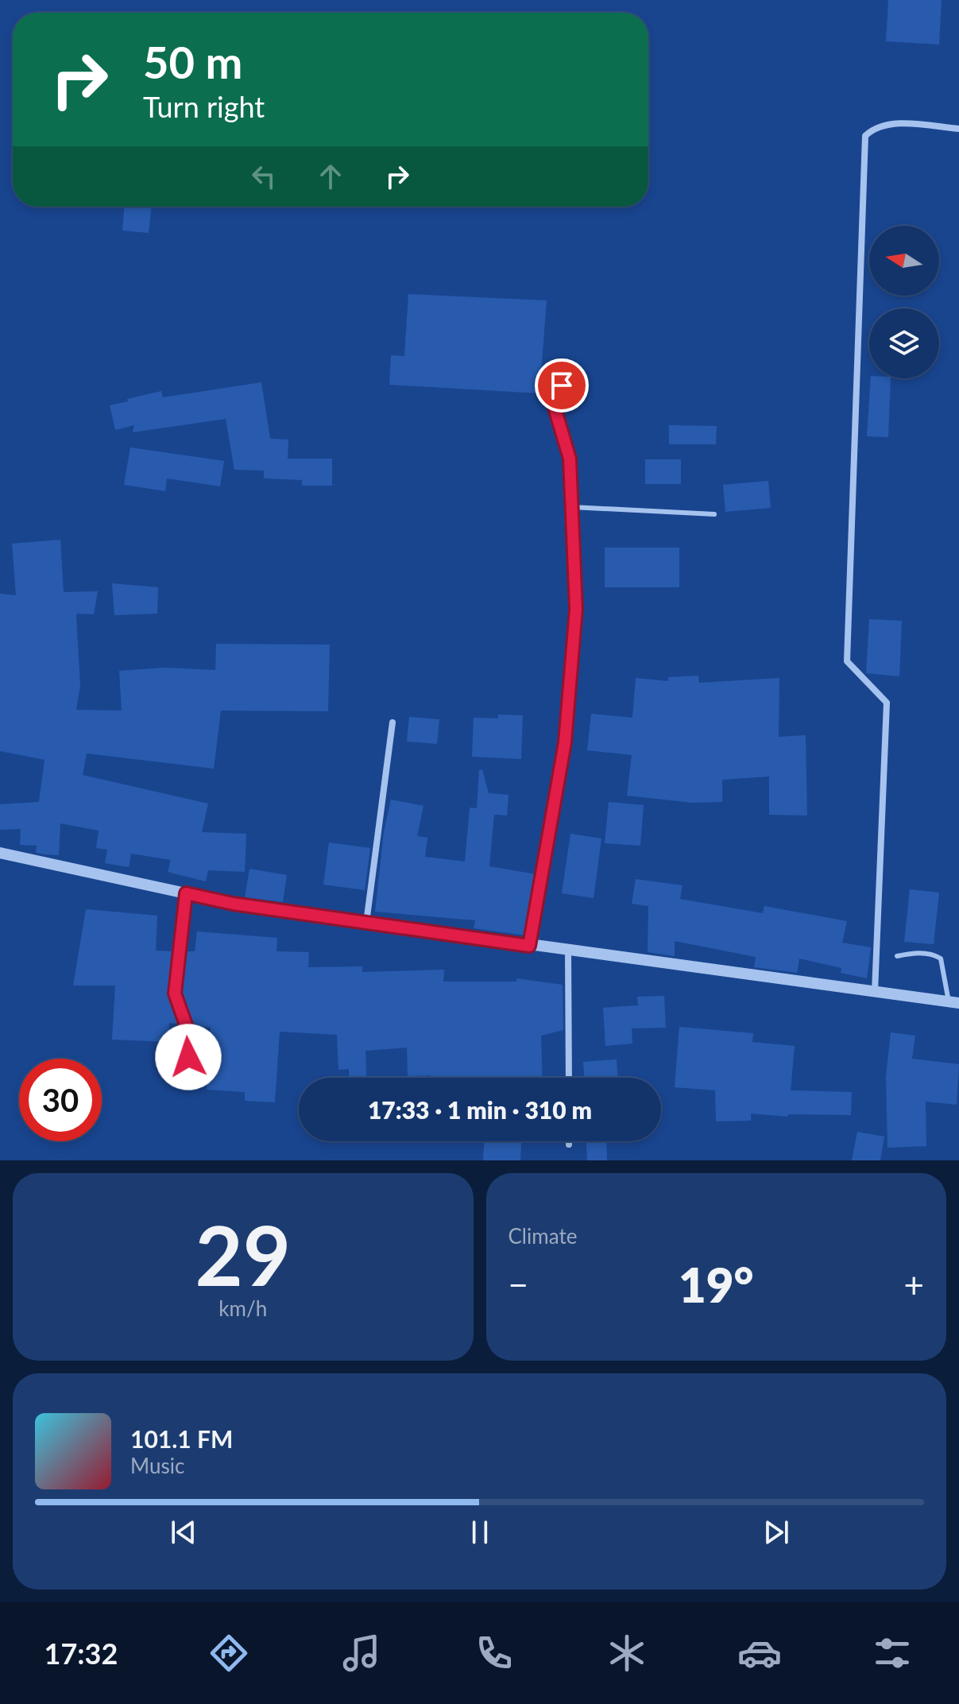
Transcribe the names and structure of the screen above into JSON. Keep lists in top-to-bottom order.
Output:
{
  "north": "left",
  "page": {
    "turn": ["50 m", "Turn right"],
    "limit": "30",
    "trip": "17:33 · 1 min · 310 m",
    "tile": [
      ["29", "km/h"],
      "Climate"
    ],
    "heat": ["−", "19°", "+"],
    "song": ["101.1 FM", "Music"],
    "tabs": "17:32"
  }
}
